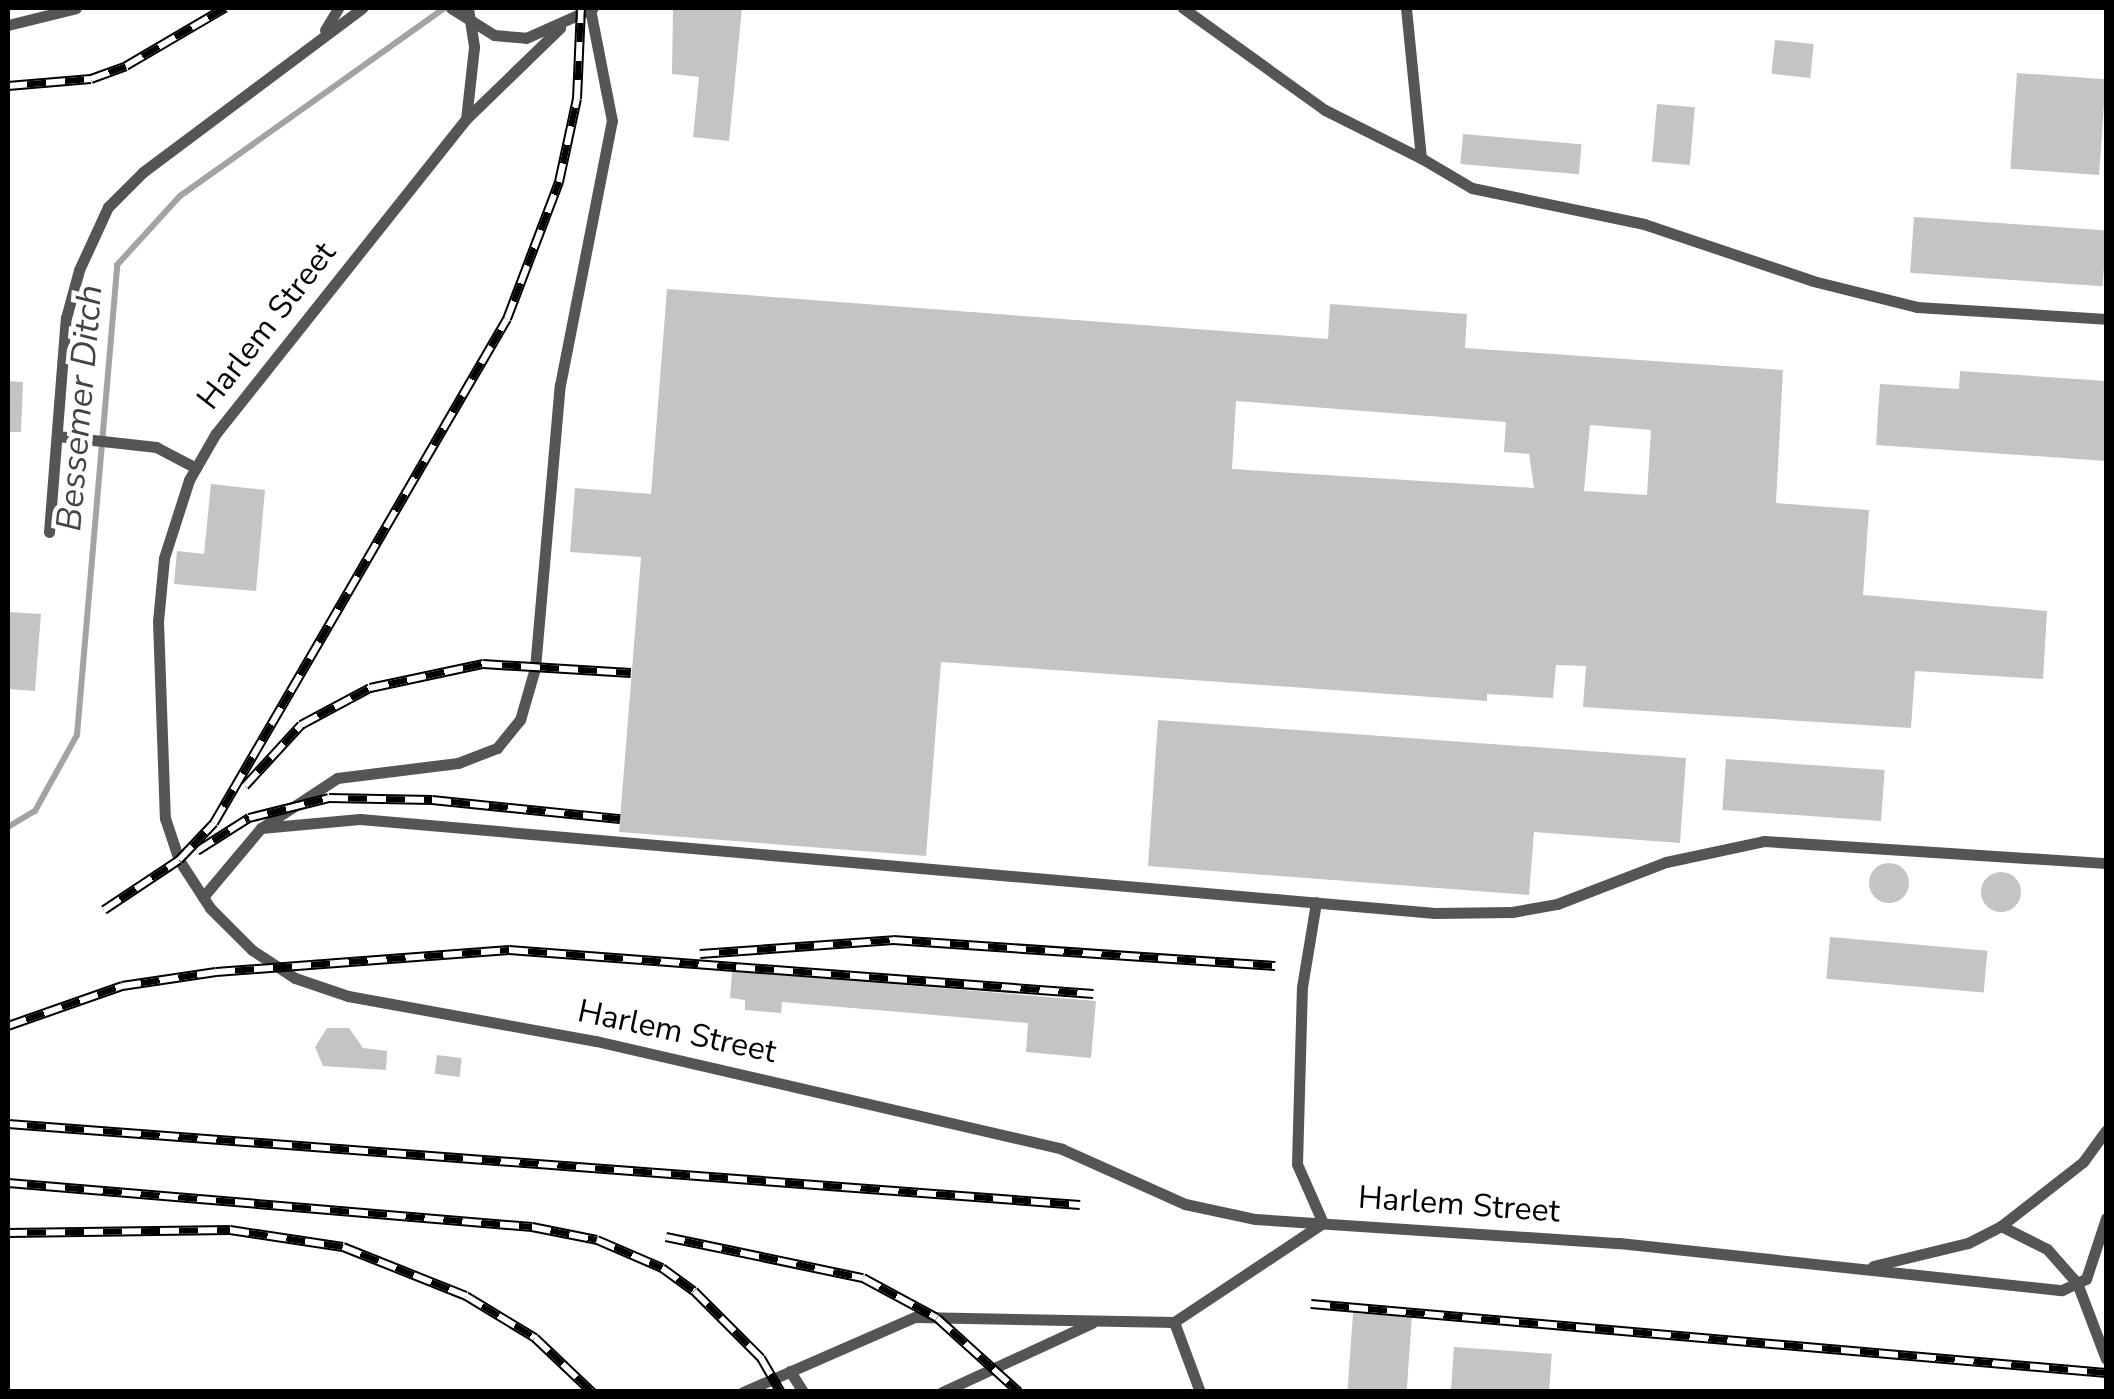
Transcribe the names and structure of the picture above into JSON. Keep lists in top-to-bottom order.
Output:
{
  "streets": {
    "lane": ["Harlem Street"]
  },
  "water": ["Bessemer Ditch"]
}
